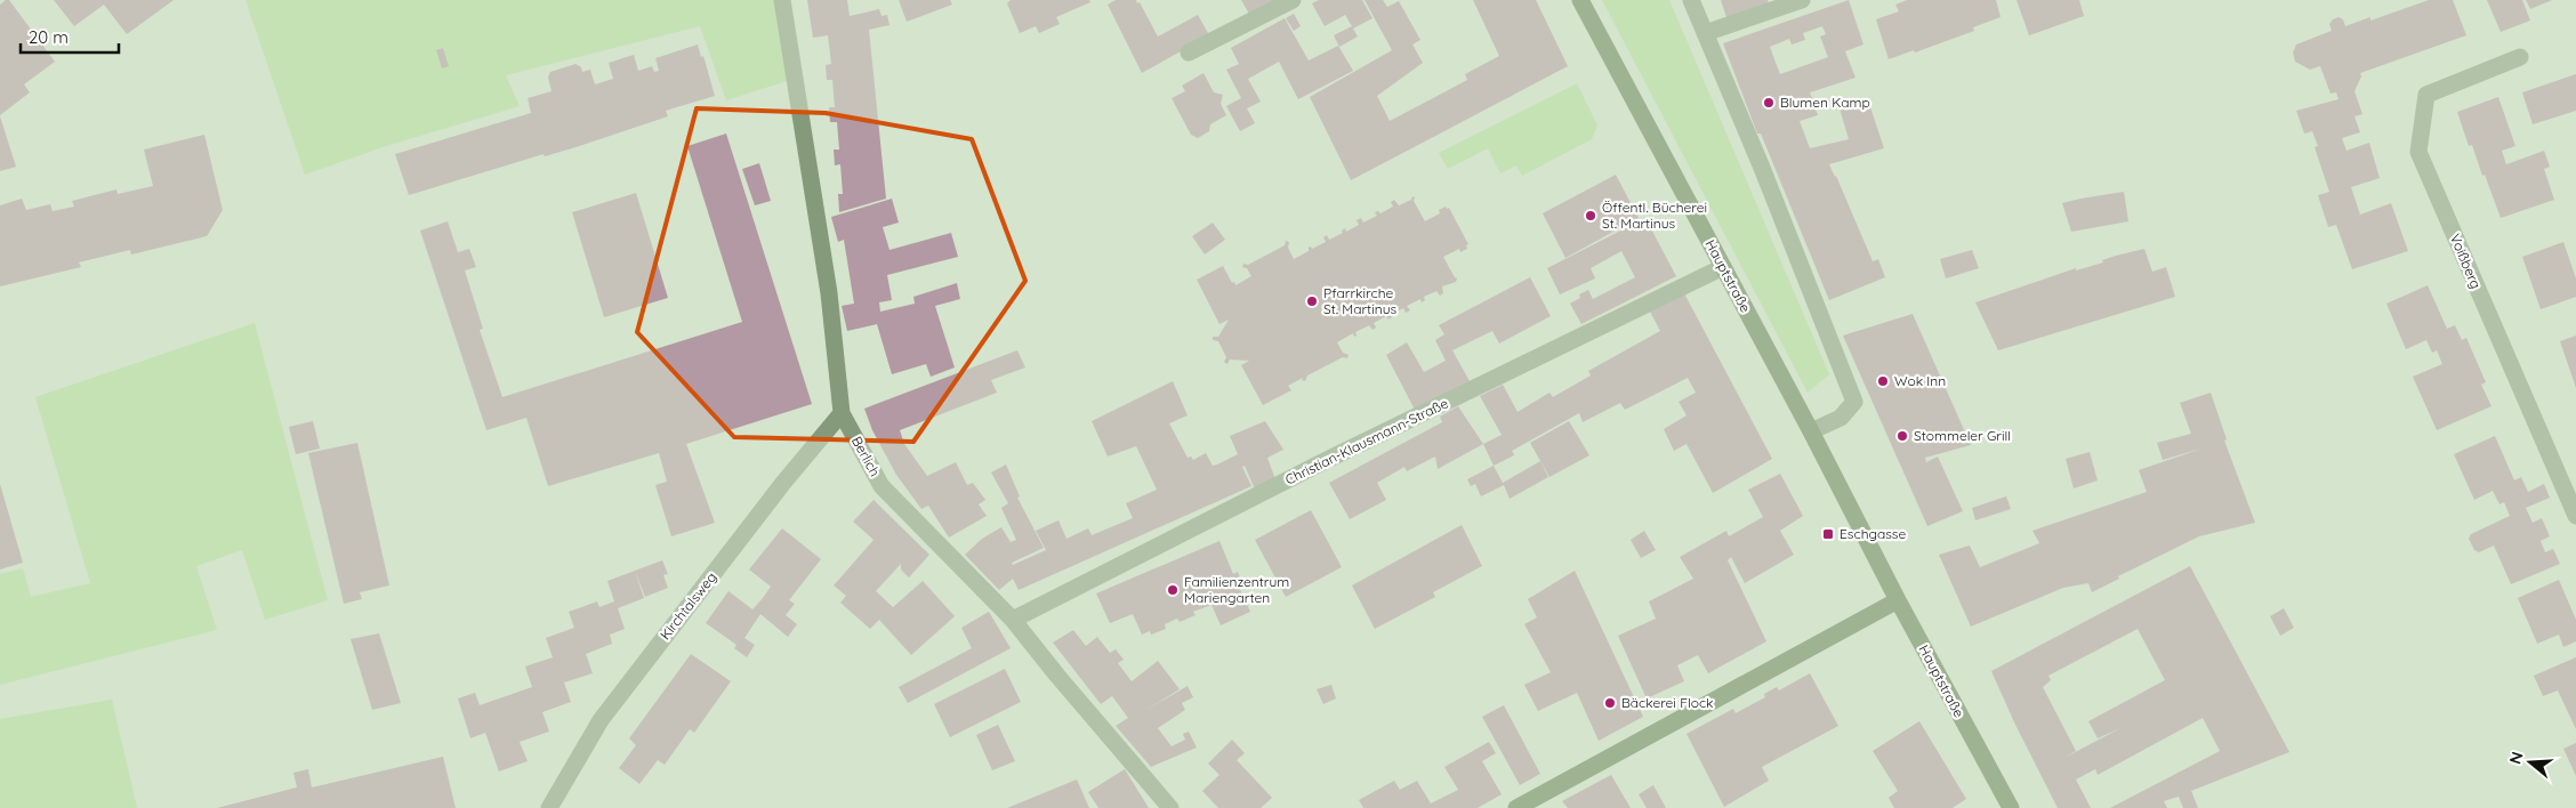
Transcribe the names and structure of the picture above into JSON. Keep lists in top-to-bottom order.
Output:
{
  "streets": {
    "street": [
      "Voißberg",
      "Hauptstraße",
      "Christian-Klausmann-Straße",
      "Berlich",
      "Kirchtalsweg"
    ]
  },
  "crossings": [
    ["Hauptstraße", "Christian-Klausmann-Straße"],
    ["Christian-Klausmann-Straße", "Berlich"],
    ["Berlich", "Kirchtalsweg"]
  ],
  "places": {
    "other": [
      "Blumen Kamp",
      "Öffentl. Bücherei St. Martinus",
      "Pfarrkirche St. Martinus",
      "Wok Inn",
      "Stommeler Grill",
      "Familienzentrum Mariengarten",
      "Bäckerei Flock"
    ],
    "transit": ["Eschgasse"]
  },
  "scale_bar": "20 m",
  "north": "left"
}
